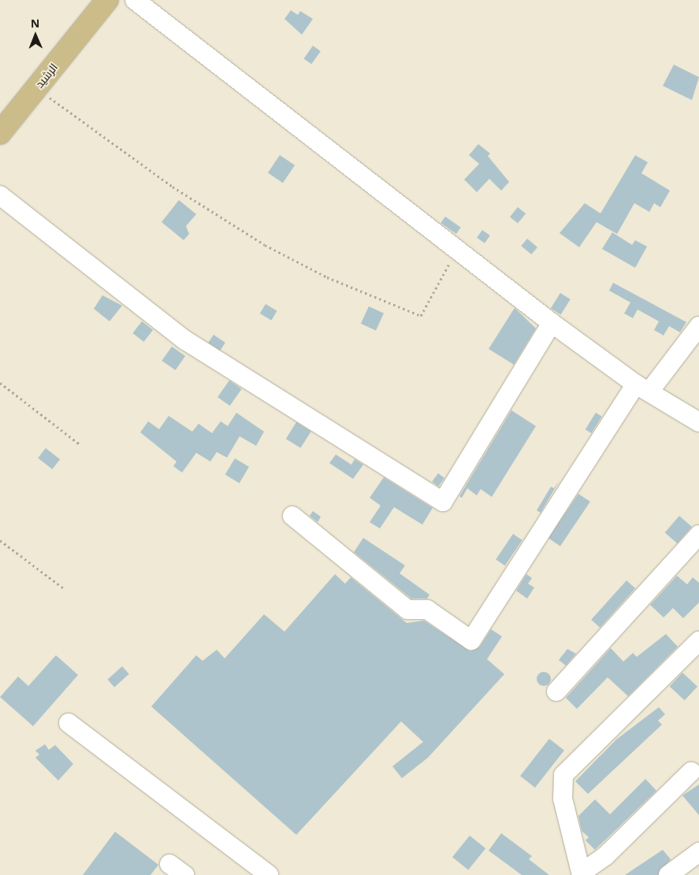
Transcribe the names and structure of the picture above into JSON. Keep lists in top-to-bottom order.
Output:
{
  "streets": {
    "main road": ["الرشيد"]
  },
  "north": "top"
}
